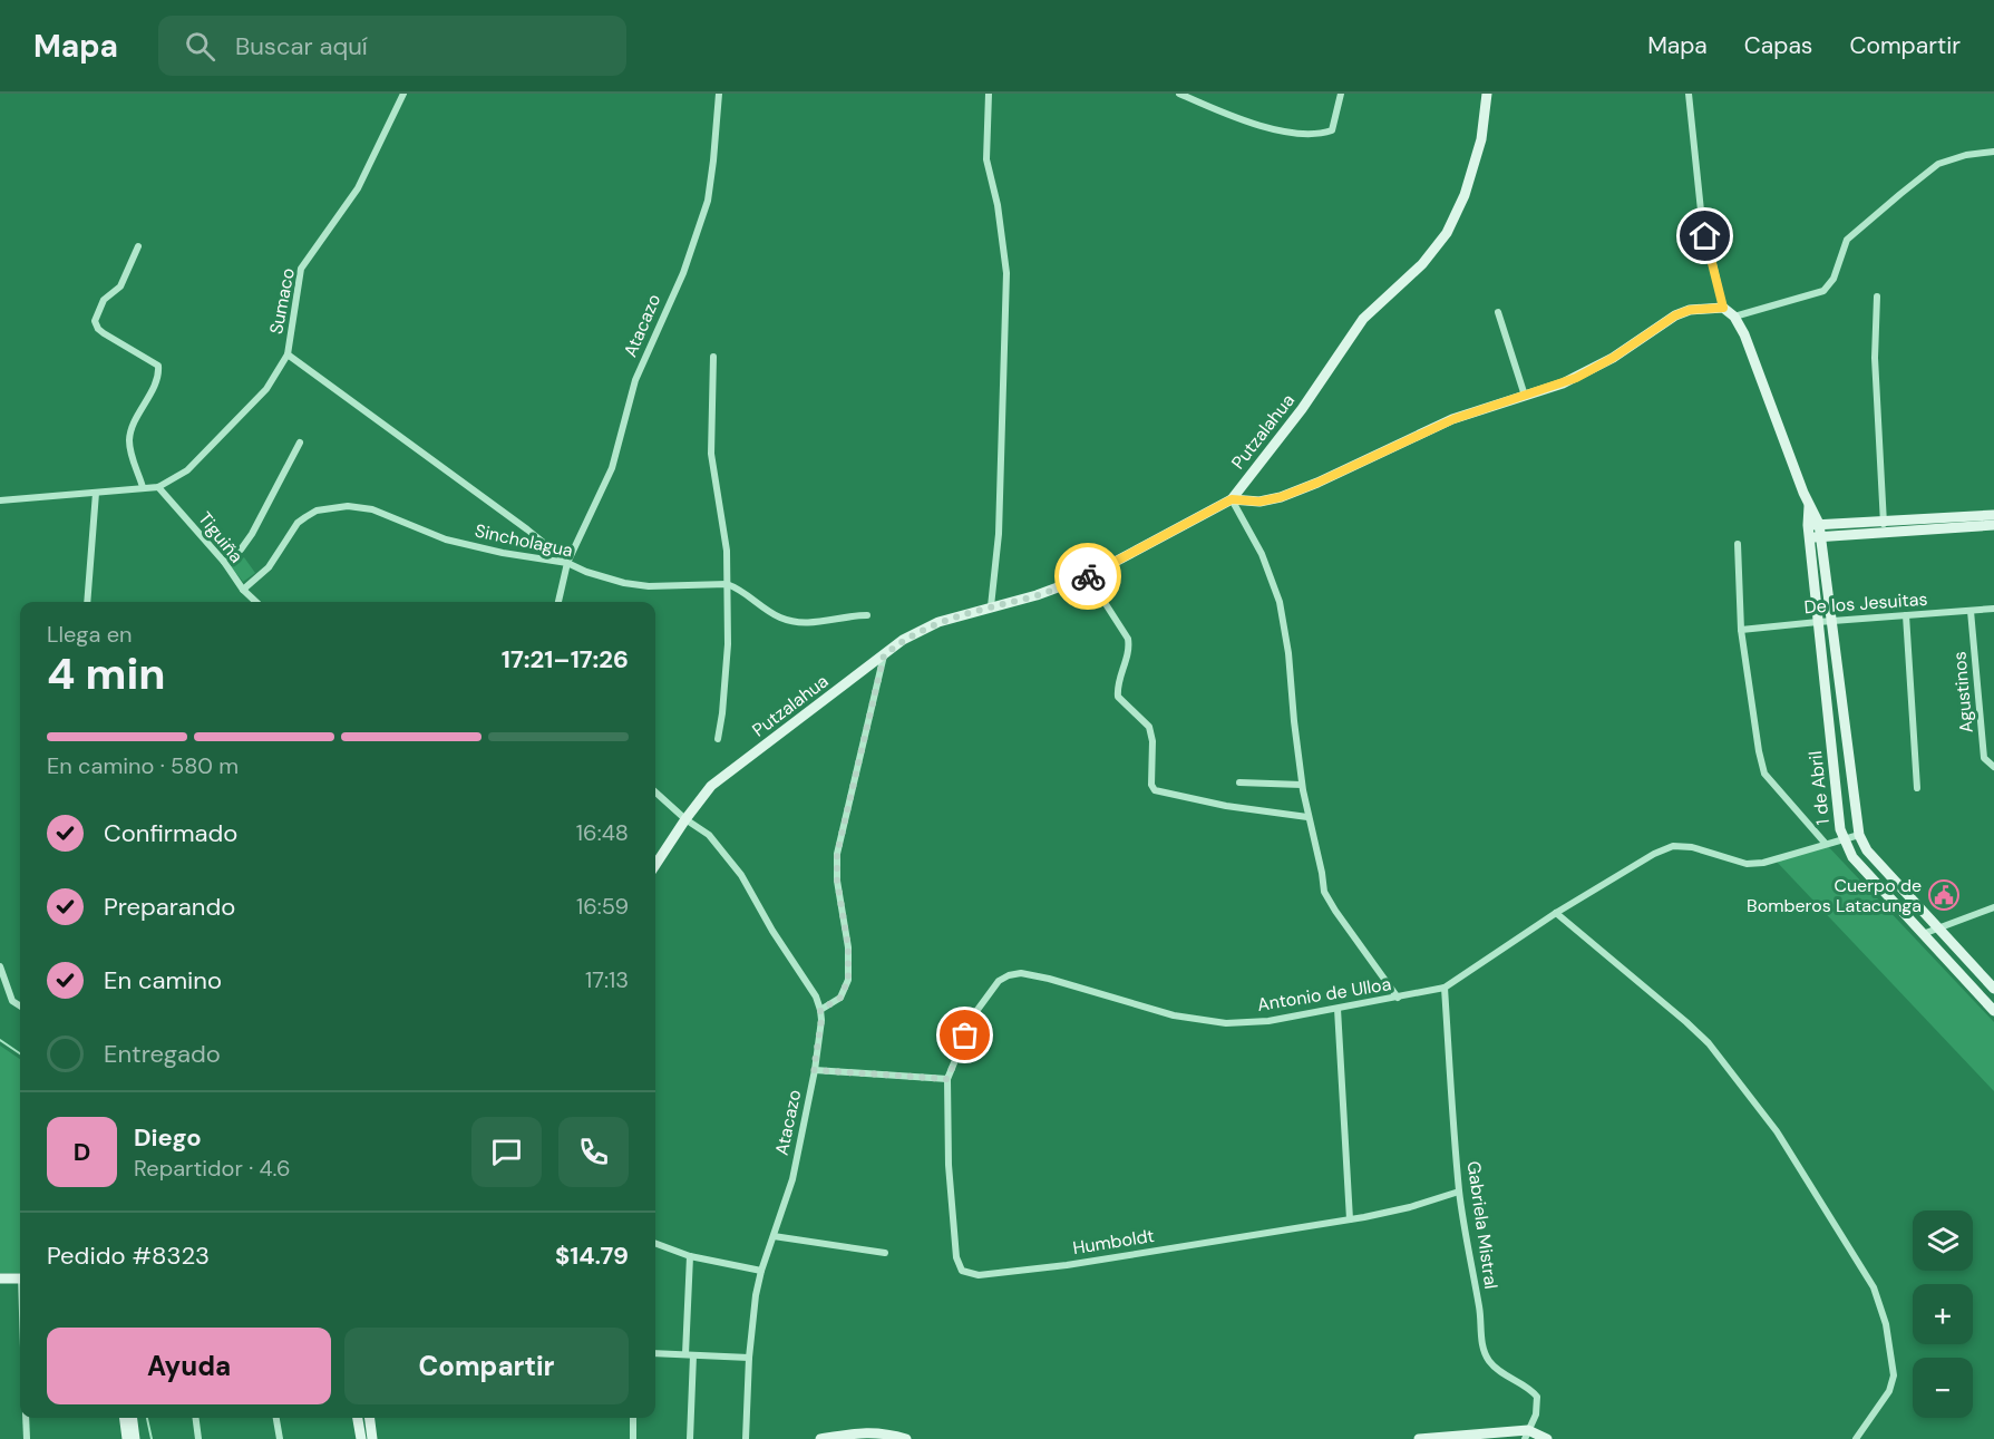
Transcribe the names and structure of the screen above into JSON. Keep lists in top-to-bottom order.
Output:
{
  "streets": {
    "street": [
      "Sumaco",
      "Atacazo",
      "Putzalahua",
      "Tiguiña",
      "Sincholagua",
      "De los Jesuitas",
      "Agustinos",
      "1 de Abril",
      "Antonio de Ulloa",
      "Gabriela Mistral",
      "Humboldt"
    ]
  },
  "crossings": [
    ["Sumaco", "Tiguiña"],
    ["Atacazo", "Sincholagua"],
    ["Tiguiña", "Sincholagua"],
    ["De los Jesuitas", "Agustinos"],
    ["De los Jesuitas", "1 de Abril"],
    ["1 de Abril", "Antonio de Ulloa"],
    ["Antonio de Ulloa", "Gabriela Mistral"],
    ["Antonio de Ulloa", "Humboldt"],
    ["Gabriela Mistral", "Humboldt"]
  ],
  "places": {
    "public building": ["Cuerpo de Bomberos Latacunga"]
  },
  "page": {
    "header": "Mapa",
    "search": "Buscar aquí",
    "nav": ["Mapa", "Capas", "Compartir"],
    "heading": ["4 min", "Llega en", "17:21–17:26"],
    "panel": [
      "Diego",
      "Repartidor · 4.6",
      "Pedido #8323",
      "$14.79"
    ],
    "bar": "En camino · 580 m",
    "list": [
      ["Confirmado", "16:48"],
      ["Preparando", "16:59"],
      ["En camino", "17:13"],
      "Entregado"
    ],
    "round": "D",
    "map_buttons": ["+", "−"],
    "buttons": ["Ayuda", "Compartir"]
  }
}
